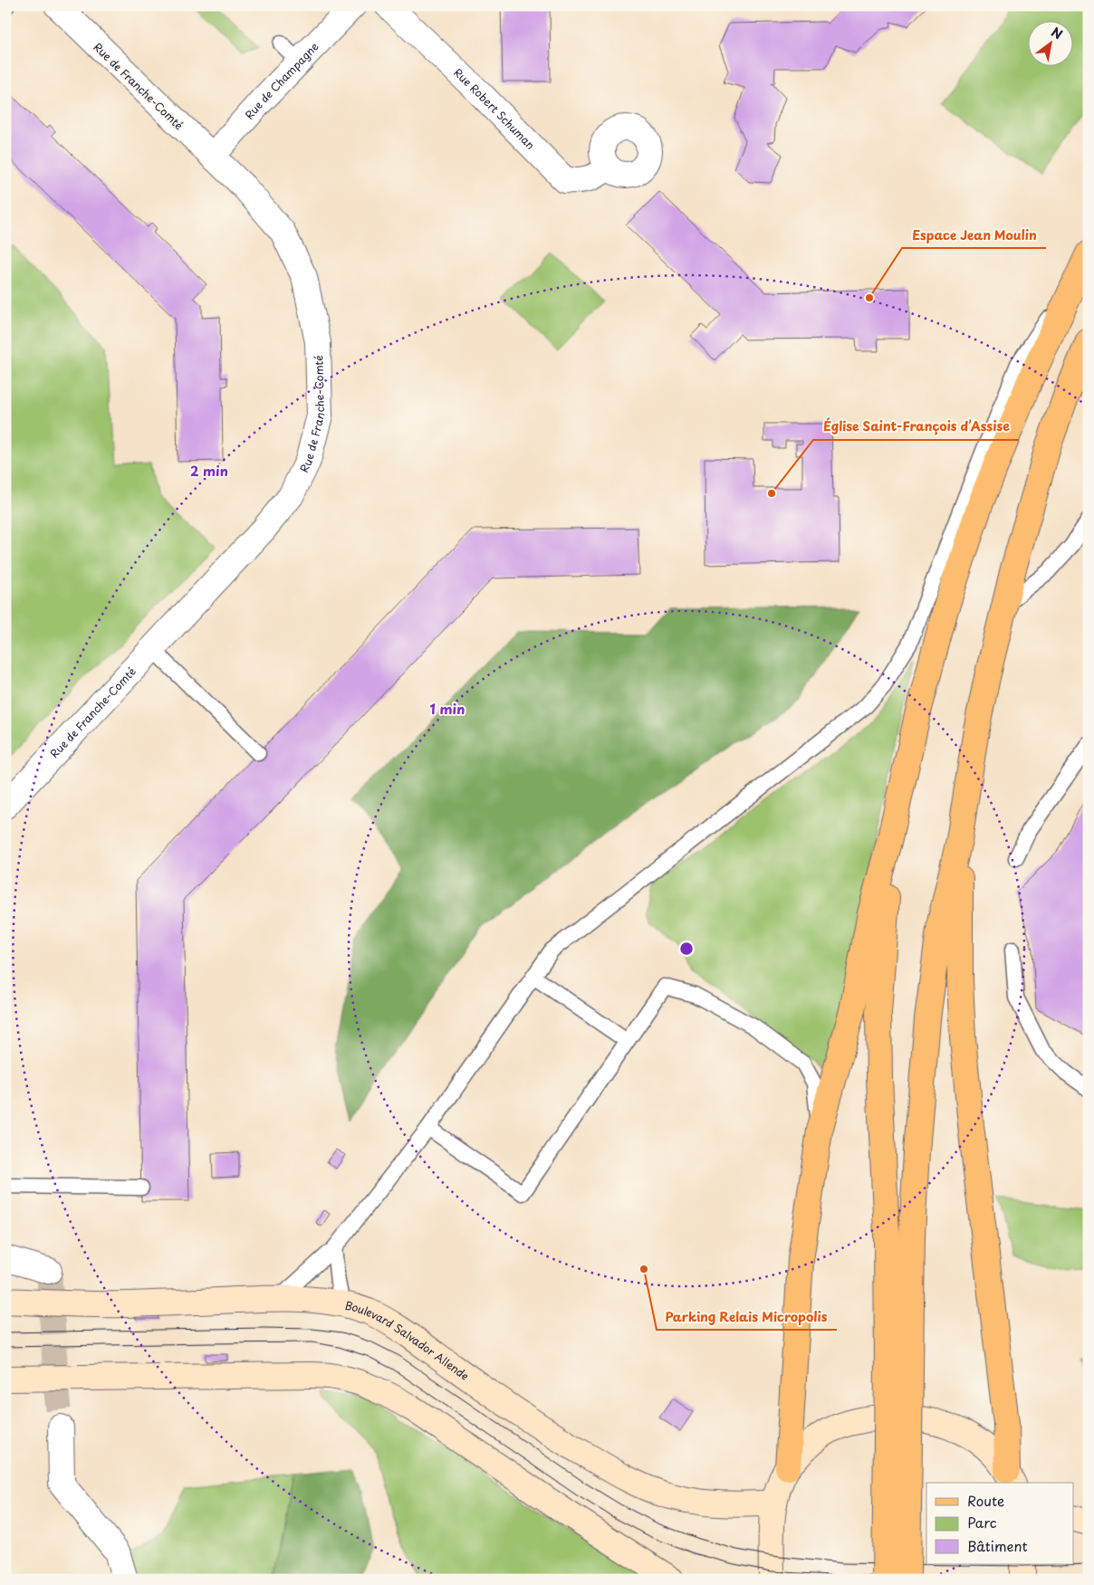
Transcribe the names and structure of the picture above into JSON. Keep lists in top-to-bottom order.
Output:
{
  "streets": {
    "street": [
      "Rue de Champagne",
      "Rue de Franche-Comté",
      "Rue Robert Schuman",
      "Boulevard Salvador Allende"
    ]
  },
  "crossings": [
    ["Rue de Champagne", "Rue de Franche-Comté"]
  ],
  "places": ["Espace Jean Moulin", "Église Saint-François d’Assise", "Parking Relais Micropolis"],
  "legend": ["Route", "Parc", "Bâtiment"],
  "north": "top right",
  "rings": ["2 min", "1 min"]
}
